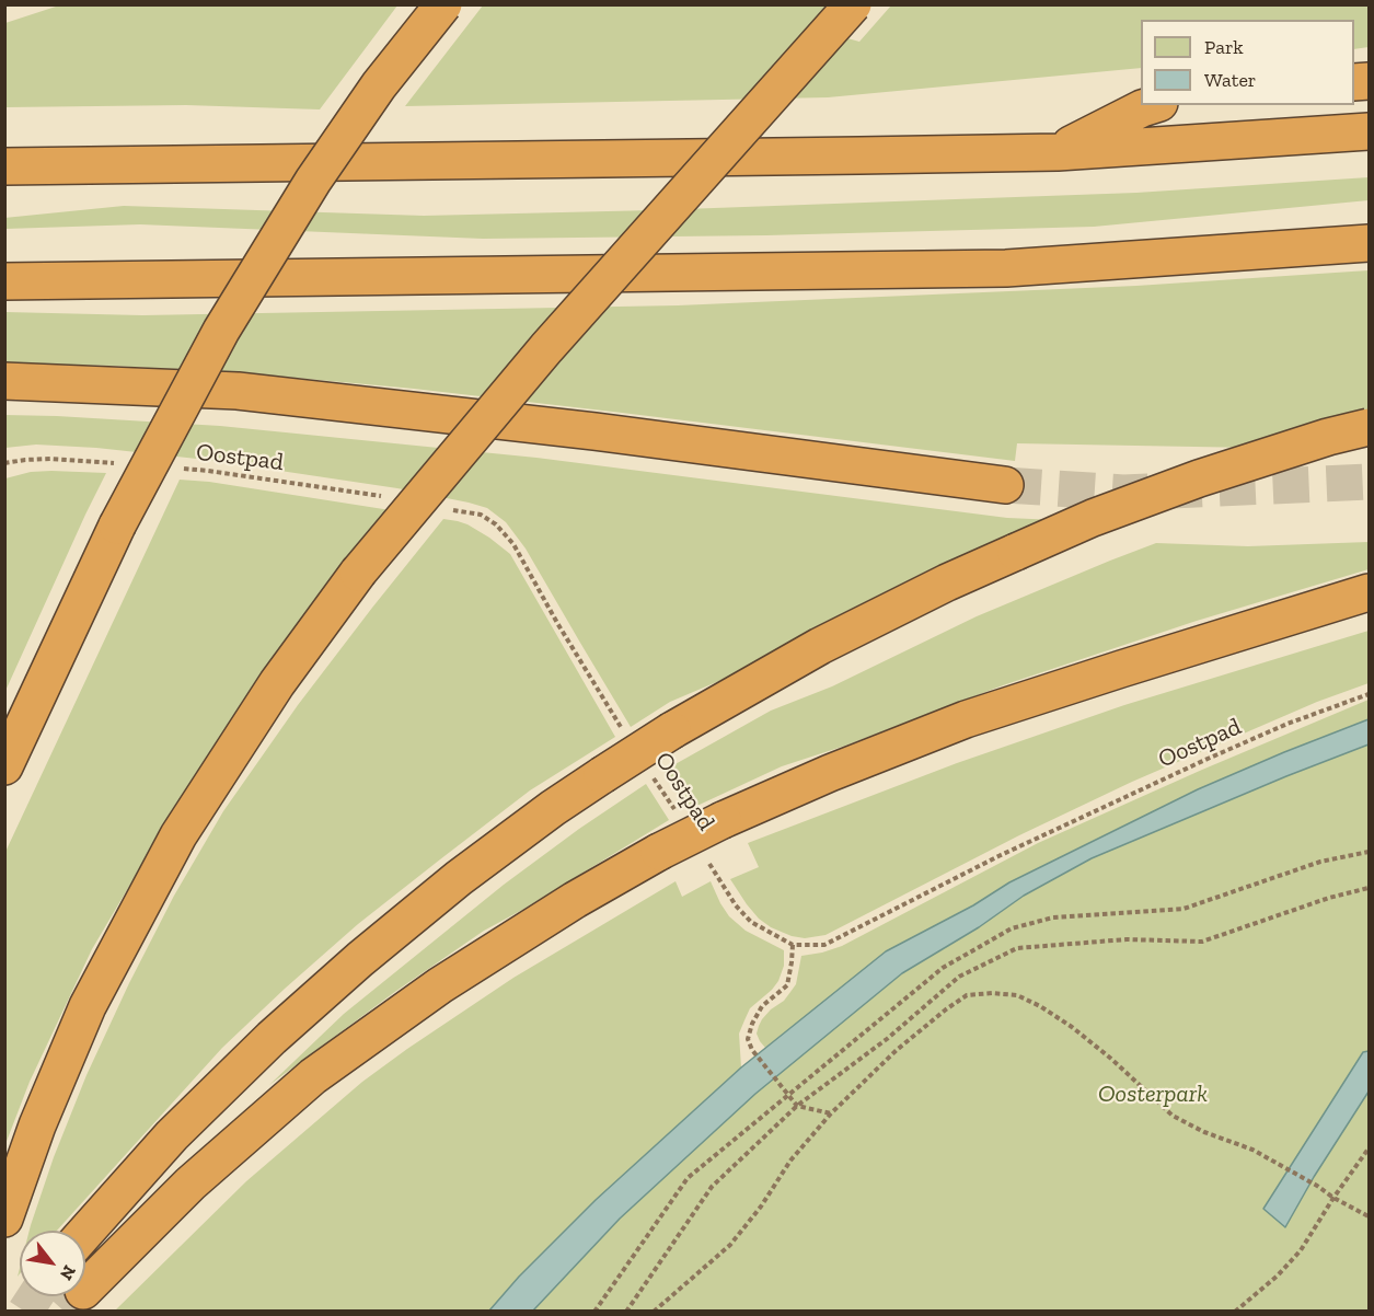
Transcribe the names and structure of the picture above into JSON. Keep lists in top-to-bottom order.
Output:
{
  "streets": {
    "path": ["Oostpad"]
  },
  "parks": ["Oosterpark"],
  "legend": ["Park", "Water"],
  "north": "bottom right"
}
